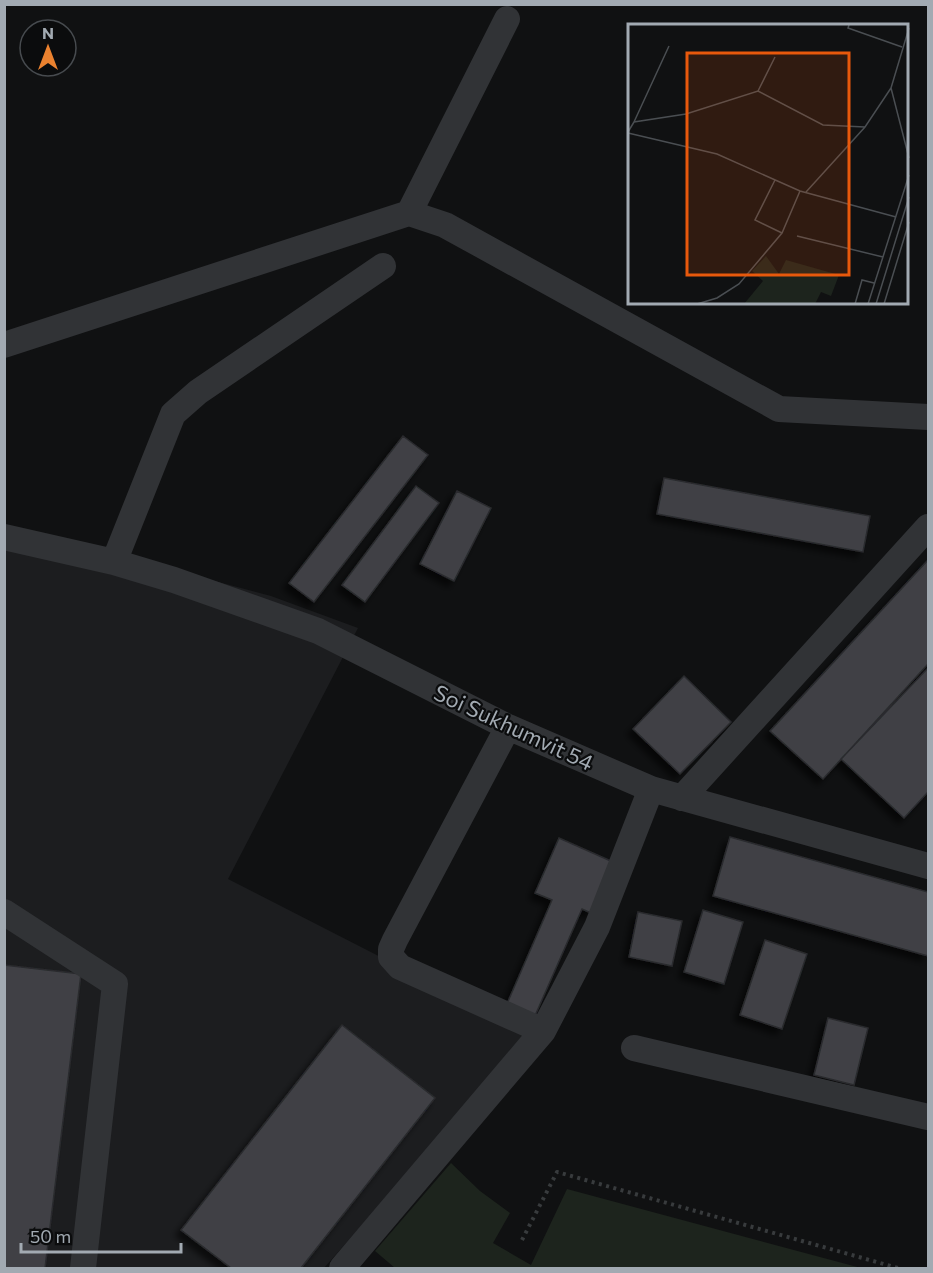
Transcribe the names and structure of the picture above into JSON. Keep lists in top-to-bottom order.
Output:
{
  "streets": {
    "street": ["Soi Sukhumvit 54"]
  },
  "scale_bar": "50 m",
  "north": "top"
}
